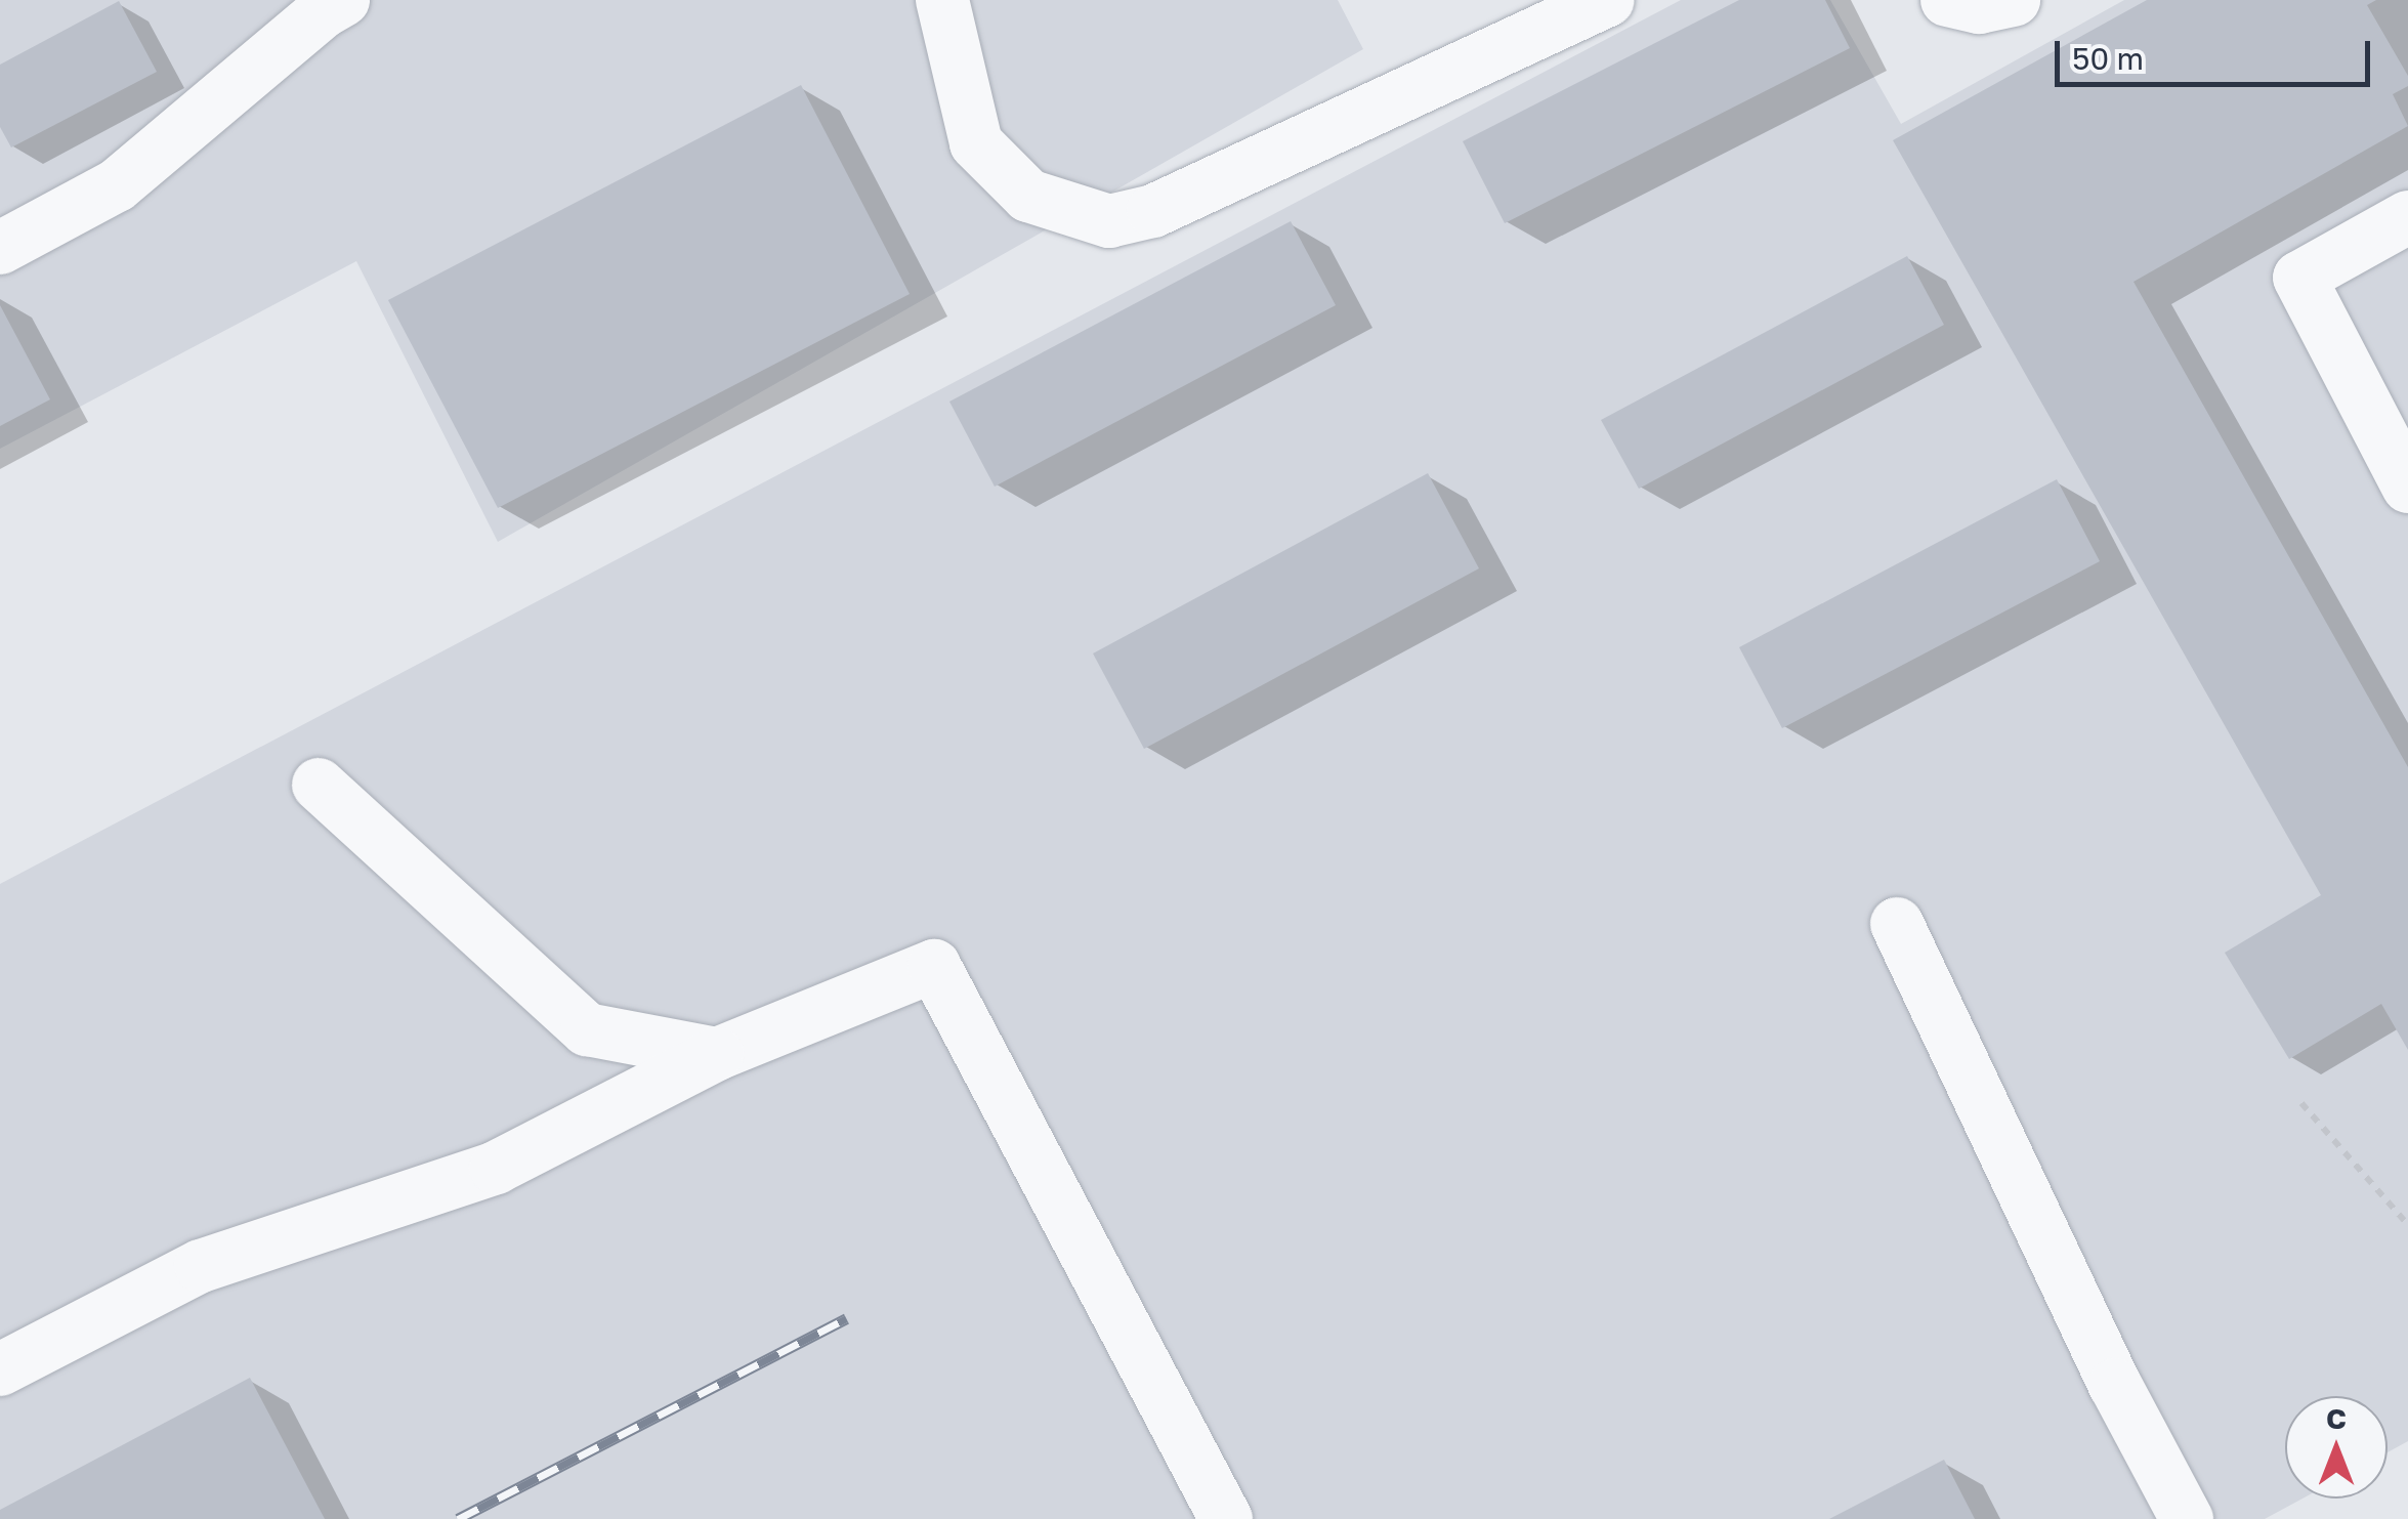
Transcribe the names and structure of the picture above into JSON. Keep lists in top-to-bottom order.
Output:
{
  "scale_bar": "50 m",
  "north": "top"
}
